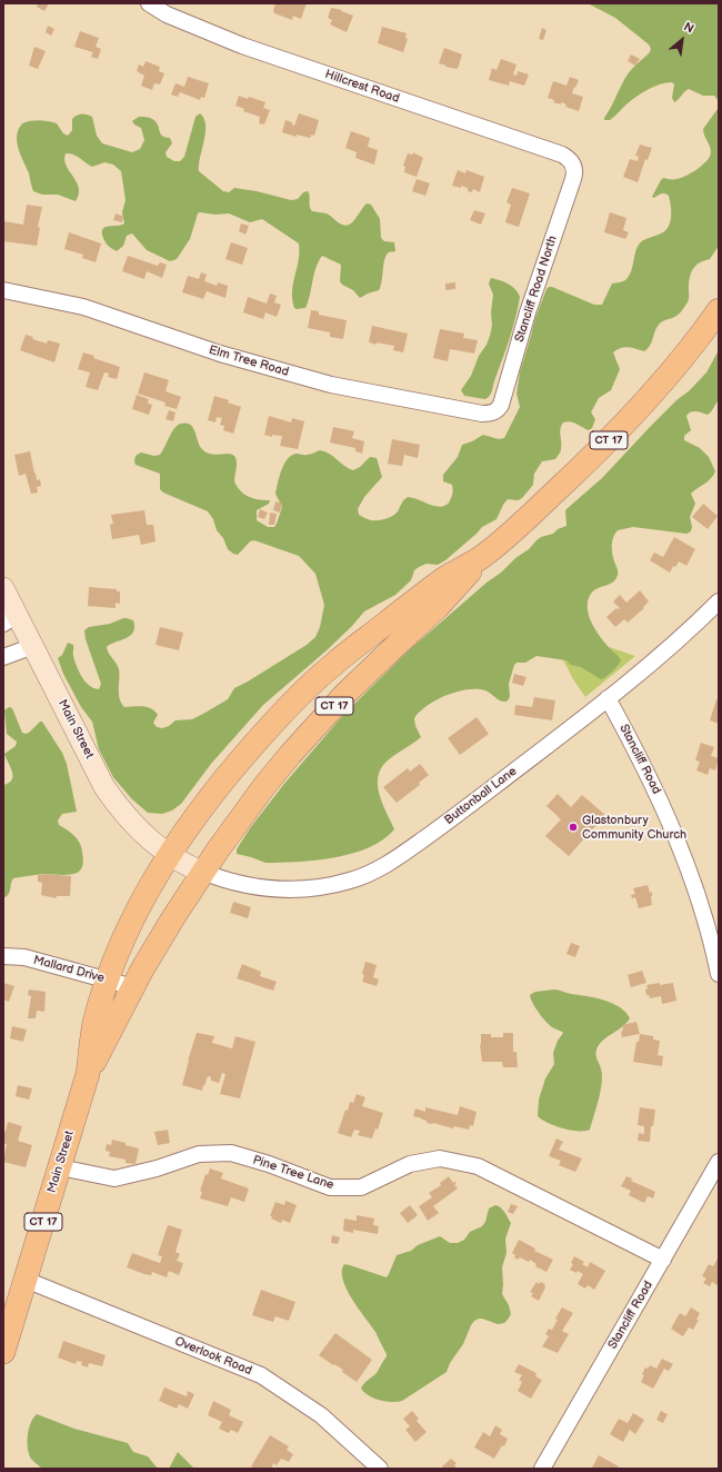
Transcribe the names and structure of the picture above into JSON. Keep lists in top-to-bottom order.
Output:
{
  "streets": {
    "main road": ["CT 17", "Main Street"],
    "street": [
      "Hillcrest Road",
      "Stancliff Road North",
      "Elm Tree Road",
      "Stancliff Road",
      "Buttonball Lane",
      "Mallard Drive",
      "Pine Tree Lane",
      "Overlook Road"
    ]
  },
  "crossings": [
    ["Hillcrest Road", "Stancliff Road North"],
    ["Stancliff Road North", "Elm Tree Road"],
    ["CT 17", "Main Street"],
    ["CT 17", "Buttonball Lane"],
    ["Main Street", "Buttonball Lane"],
    ["Main Street", "Mallard Drive"],
    ["Main Street", "Pine Tree Lane"],
    ["Main Street", "Overlook Road"],
    ["Stancliff Road", "Buttonball Lane"],
    ["Stancliff Road", "Pine Tree Lane"]
  ],
  "places": ["Glastonbury Community Church"],
  "north": "top right"
}
